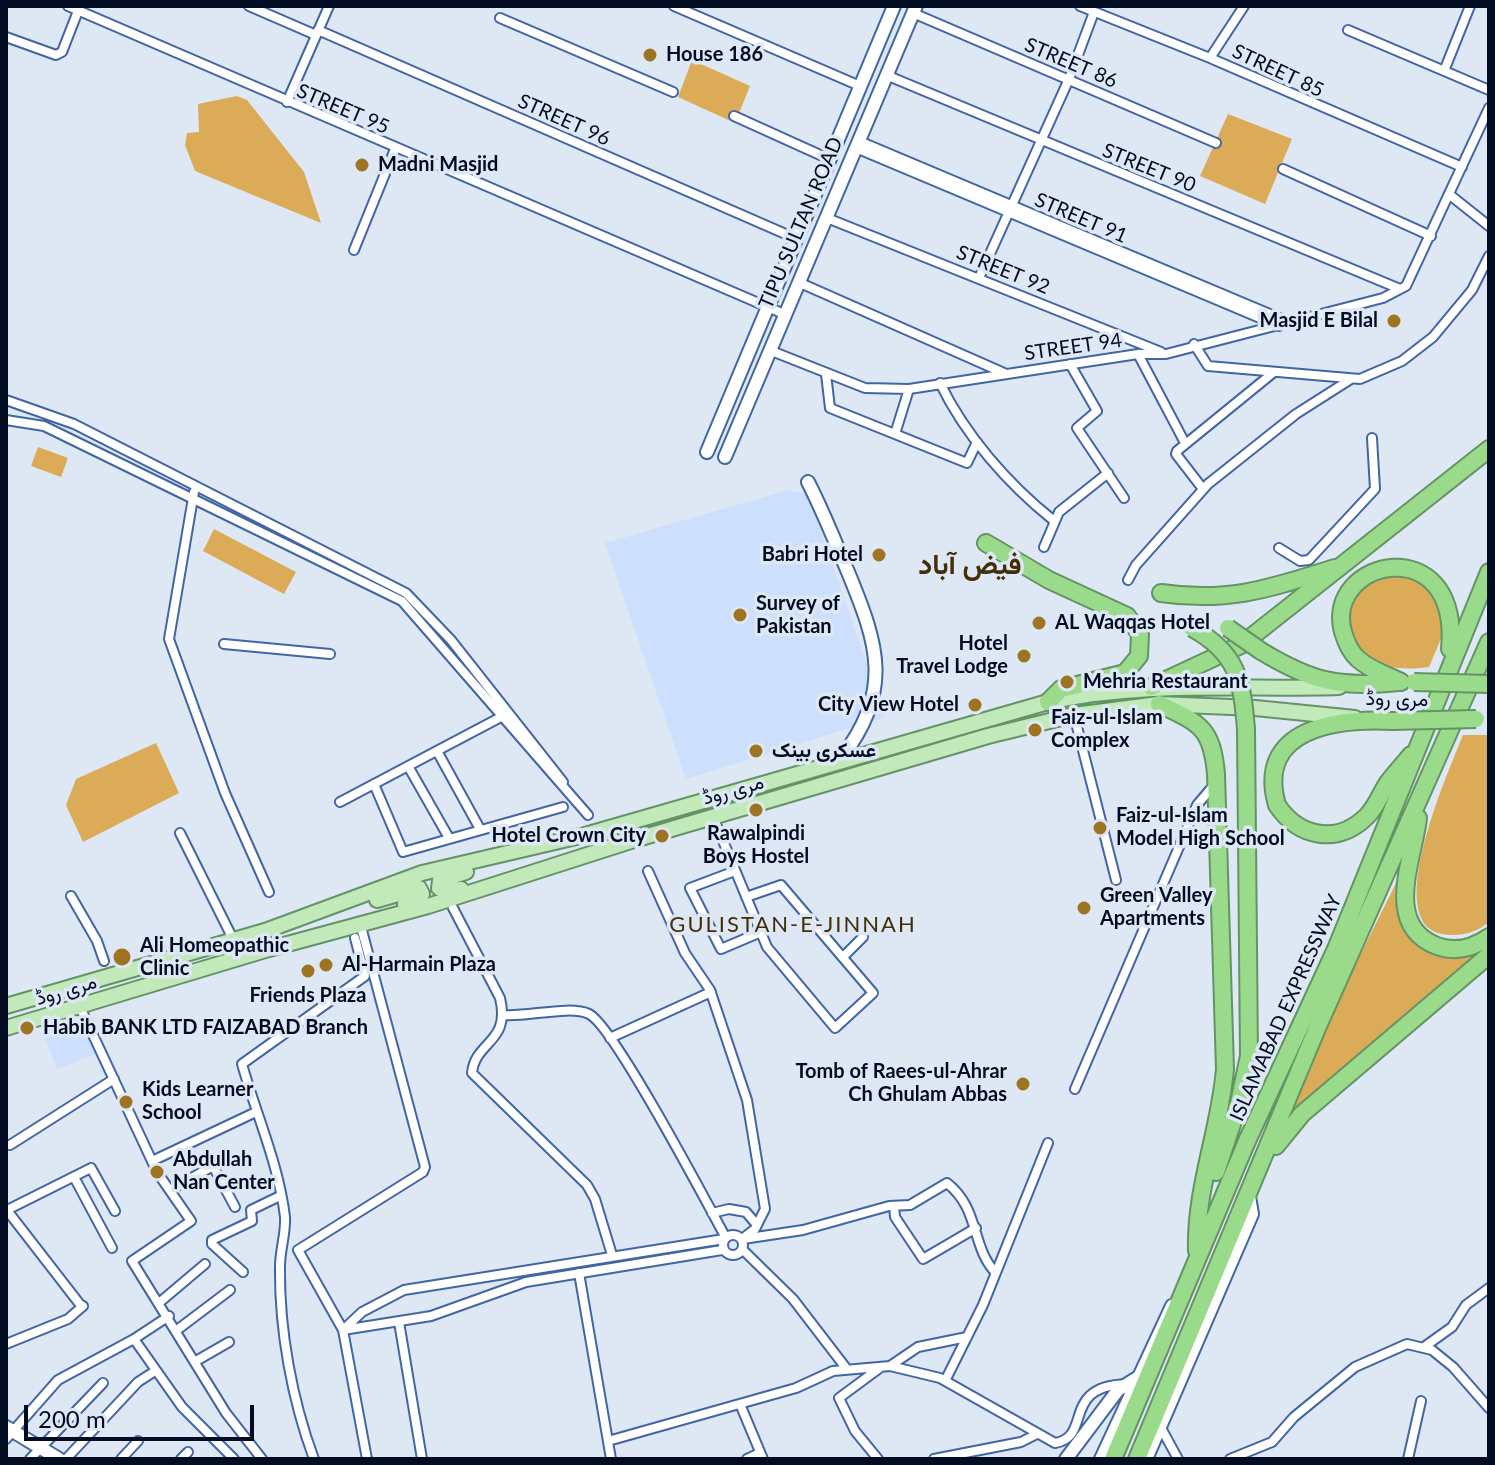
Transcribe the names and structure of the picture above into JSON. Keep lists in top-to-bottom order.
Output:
{
  "streets": {
    "highway": ["مری روڈ", "ISLAMABAD EXPRESSWAY"],
    "street": [
      "STREET 86",
      "STREET 85",
      "STREET 95",
      "STREET 96",
      "STREET 90",
      "STREET 91",
      "TIPU SULTAN ROAD",
      "STREET 92",
      "STREET 94"
    ]
  },
  "crossings": [
    ["STREET 86", "TIPU SULTAN ROAD"],
    ["STREET 95", "TIPU SULTAN ROAD"],
    ["STREET 96", "TIPU SULTAN ROAD"],
    ["STREET 90", "TIPU SULTAN ROAD"],
    ["STREET 90", "STREET 94"],
    ["STREET 91", "TIPU SULTAN ROAD"],
    ["STREET 91", "STREET 94"],
    ["TIPU SULTAN ROAD", "STREET 92"],
    ["TIPU SULTAN ROAD", "STREET 94"],
    ["STREET 92", "STREET 94"]
  ],
  "districts": ["فیض آباد", "GULISTAN-E-JINNAH"],
  "places": [
    "House 186",
    "Madni Masjid",
    "Masjid E Bilal",
    "Babri Hotel",
    "Survey of Pakistan",
    "AL Waqqas Hotel",
    "Hotel Travel Lodge",
    "Mehria Restaurant",
    "City View Hotel",
    "Faiz-ul-Islam Complex",
    "عسکری بینک",
    "Rawalpindi Boys Hostel",
    "Faiz-ul-Islam Model High School",
    "Hotel Crown City",
    "Green Valley Apartments",
    "Ali Homeopathic Clinic",
    "Al-Harmain Plaza",
    "Friends Plaza",
    "Habib BANK LTD FAIZABAD Branch",
    "Tomb of Raees-ul-Ahrar Ch Ghulam Abbas",
    "Kids Learner School",
    "Abdullah Nan Center"
  ],
  "scale_bar": "200 m"
}
